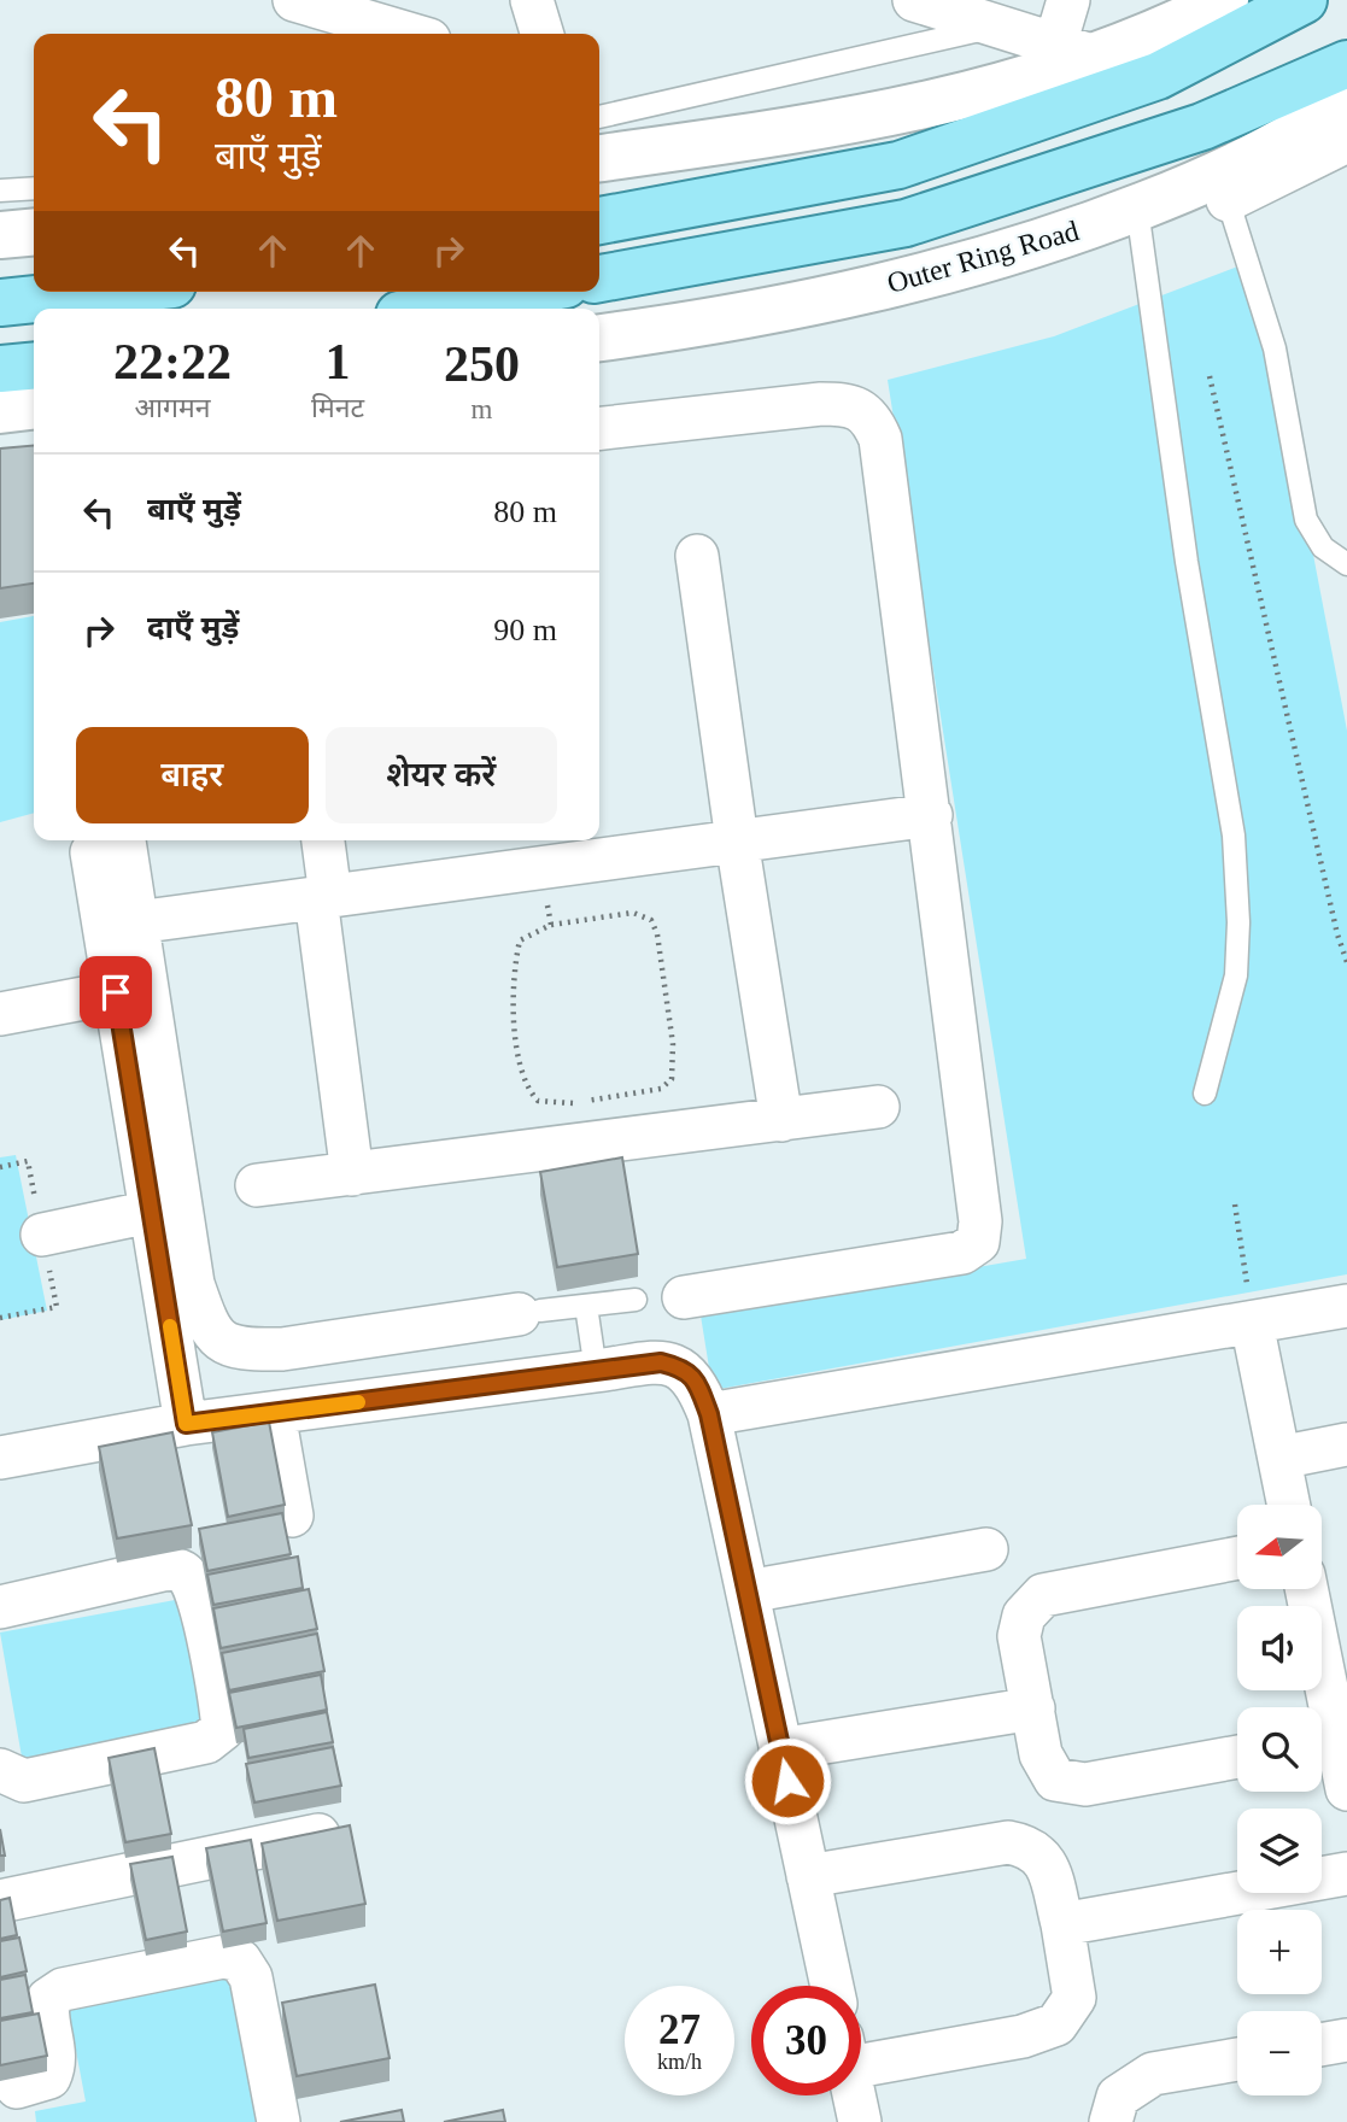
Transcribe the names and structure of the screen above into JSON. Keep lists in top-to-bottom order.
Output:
{
  "streets": {
    "main road": ["Outer Ring Road"]
  },
  "north": "left",
  "page": {
    "turn": ["80 m", "बाएँ मुड़ें"],
    "eta": [
      "22:22",
      "आगमन",
      "1",
      "मिनट",
      "250",
      "m"
    ],
    "list": [
      {
        "name": "बाएँ मुड़ें",
        "value": "80 m"
      },
      {
        "name": "दाएँ मुड़ें",
        "value": "90 m"
      }
    ],
    "buttons": ["बाहर", "शेयर करें"],
    "map_buttons": ["+", "−"],
    "speed": "27 km/h",
    "limit": "30"
  }
}
